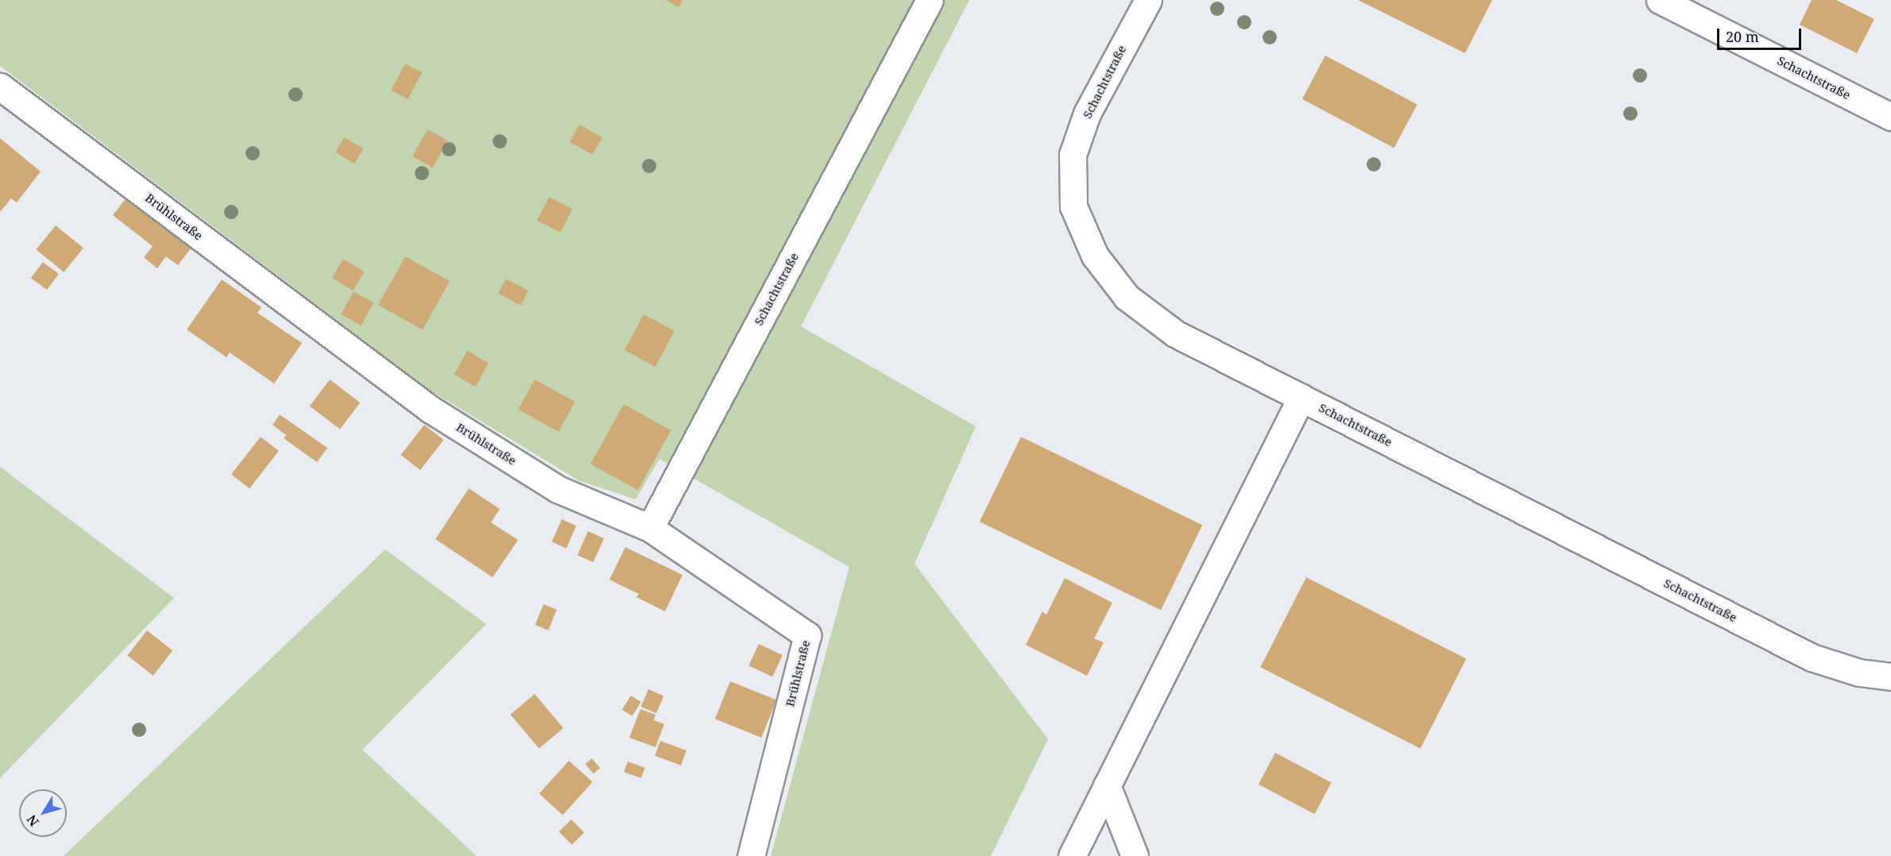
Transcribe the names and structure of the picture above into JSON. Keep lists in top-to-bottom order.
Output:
{
  "streets": {
    "street": ["Schachtstraße", "Brühlstraße"]
  },
  "crossings": [
    ["Schachtstraße", "Brühlstraße"]
  ],
  "scale_bar": "20 m",
  "north": "bottom left"
}
